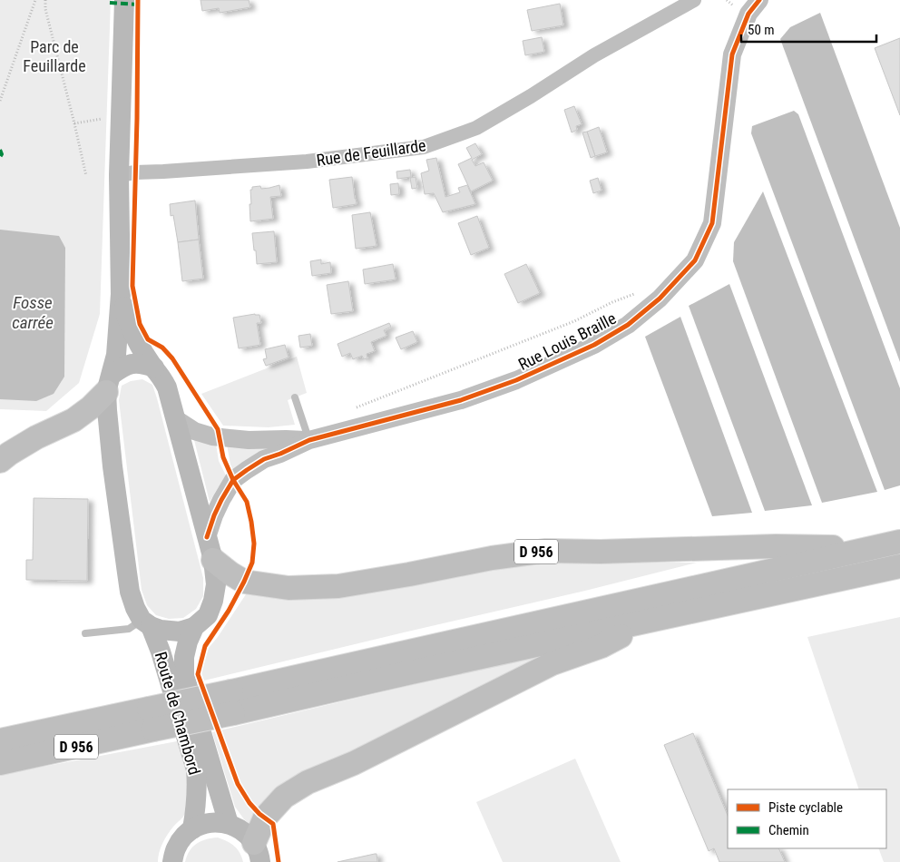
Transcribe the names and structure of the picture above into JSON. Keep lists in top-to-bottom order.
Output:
{
  "streets": {
    "highway": ["D 956"],
    "main road": ["Route de Chambord"],
    "street": ["Rue de Feuillarde", "Rue Louis Braille"]
  },
  "water": ["Fosse carrée"],
  "parks": ["Parc de Feuillarde"],
  "legend": ["Piste cyclable", "Chemin"],
  "scale_bar": "50 m"
}
